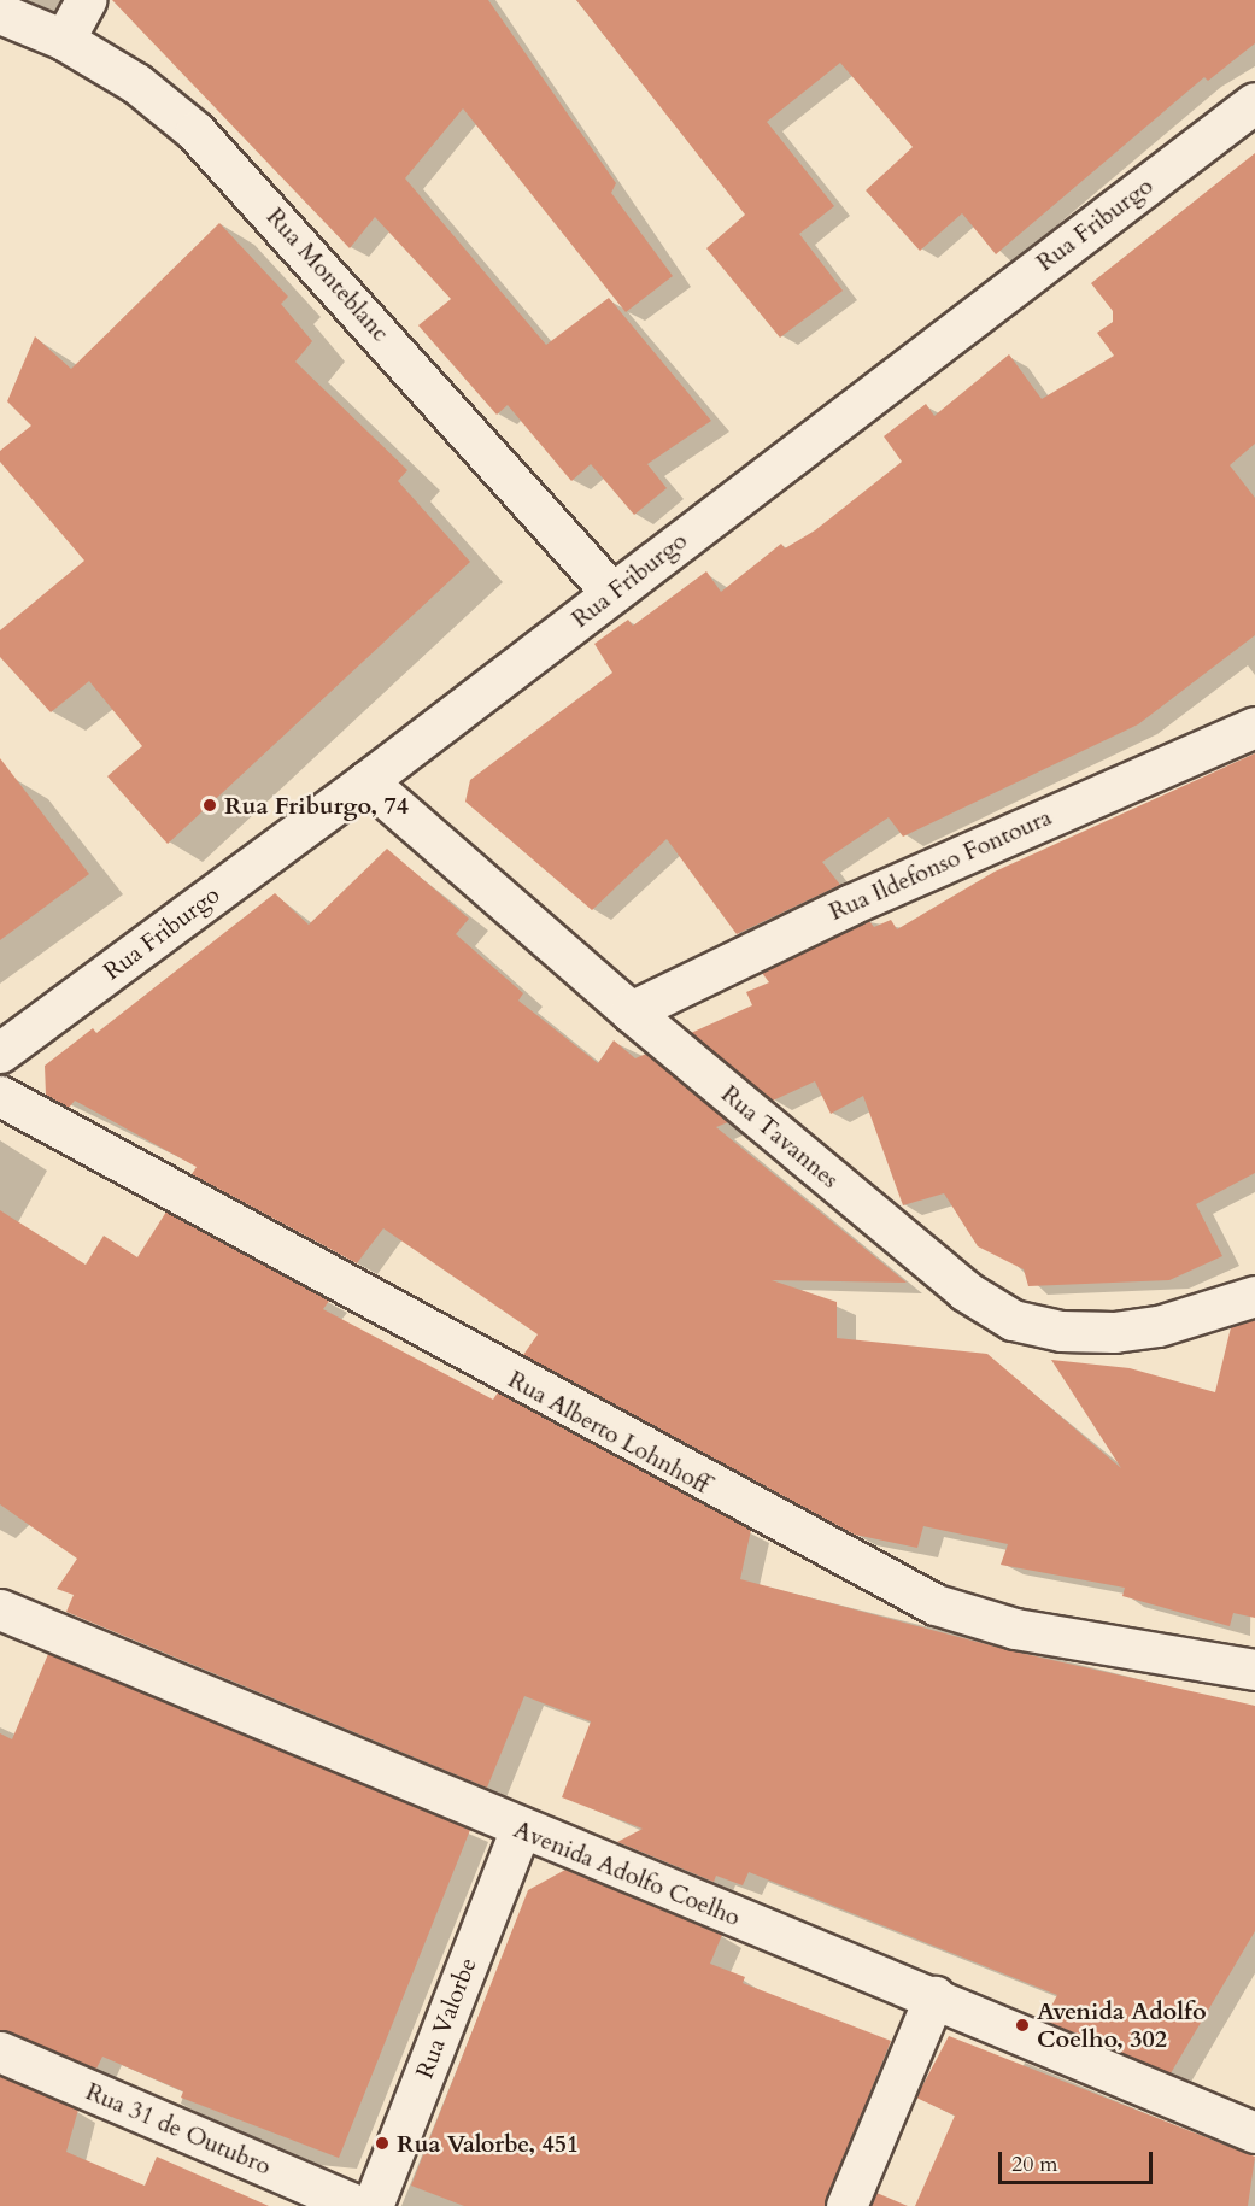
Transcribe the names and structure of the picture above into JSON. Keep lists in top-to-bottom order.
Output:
{
  "streets": {
    "street": [
      "Rua Friburgo",
      "Rua Monteblanc",
      "Rua Ildefonso Fontoura",
      "Rua Tavannes",
      "Rua Alberto Lohnhoff",
      "Avenida Adolfo Coelho",
      "Rua Valorbe",
      "Rua 31 de Outubro"
    ]
  },
  "crossings": [
    ["Rua Friburgo", "Rua Monteblanc"],
    ["Rua Friburgo", "Rua Tavannes"],
    ["Rua Ildefonso Fontoura", "Rua Tavannes"],
    ["Avenida Adolfo Coelho", "Rua Valorbe"]
  ],
  "places": ["Rua Friburgo, 74", "Avenida Adolfo Coelho, 302", "Rua Valorbe, 451"],
  "scale_bar": "20 m"
}
